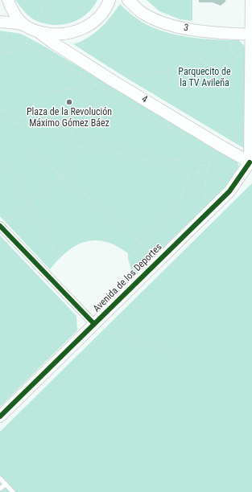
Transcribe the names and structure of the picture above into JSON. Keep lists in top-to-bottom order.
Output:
{
  "streets": {
    "main road": ["3", "4", "Avenida de los Deportes"]
  },
  "crossings": [
    ["4", "Avenida de los Deportes"]
  ],
  "parks": ["Parquecito de la TV Avileña"],
  "places": ["Plaza de la Revolución Máximo Gómez Báez"]
}
